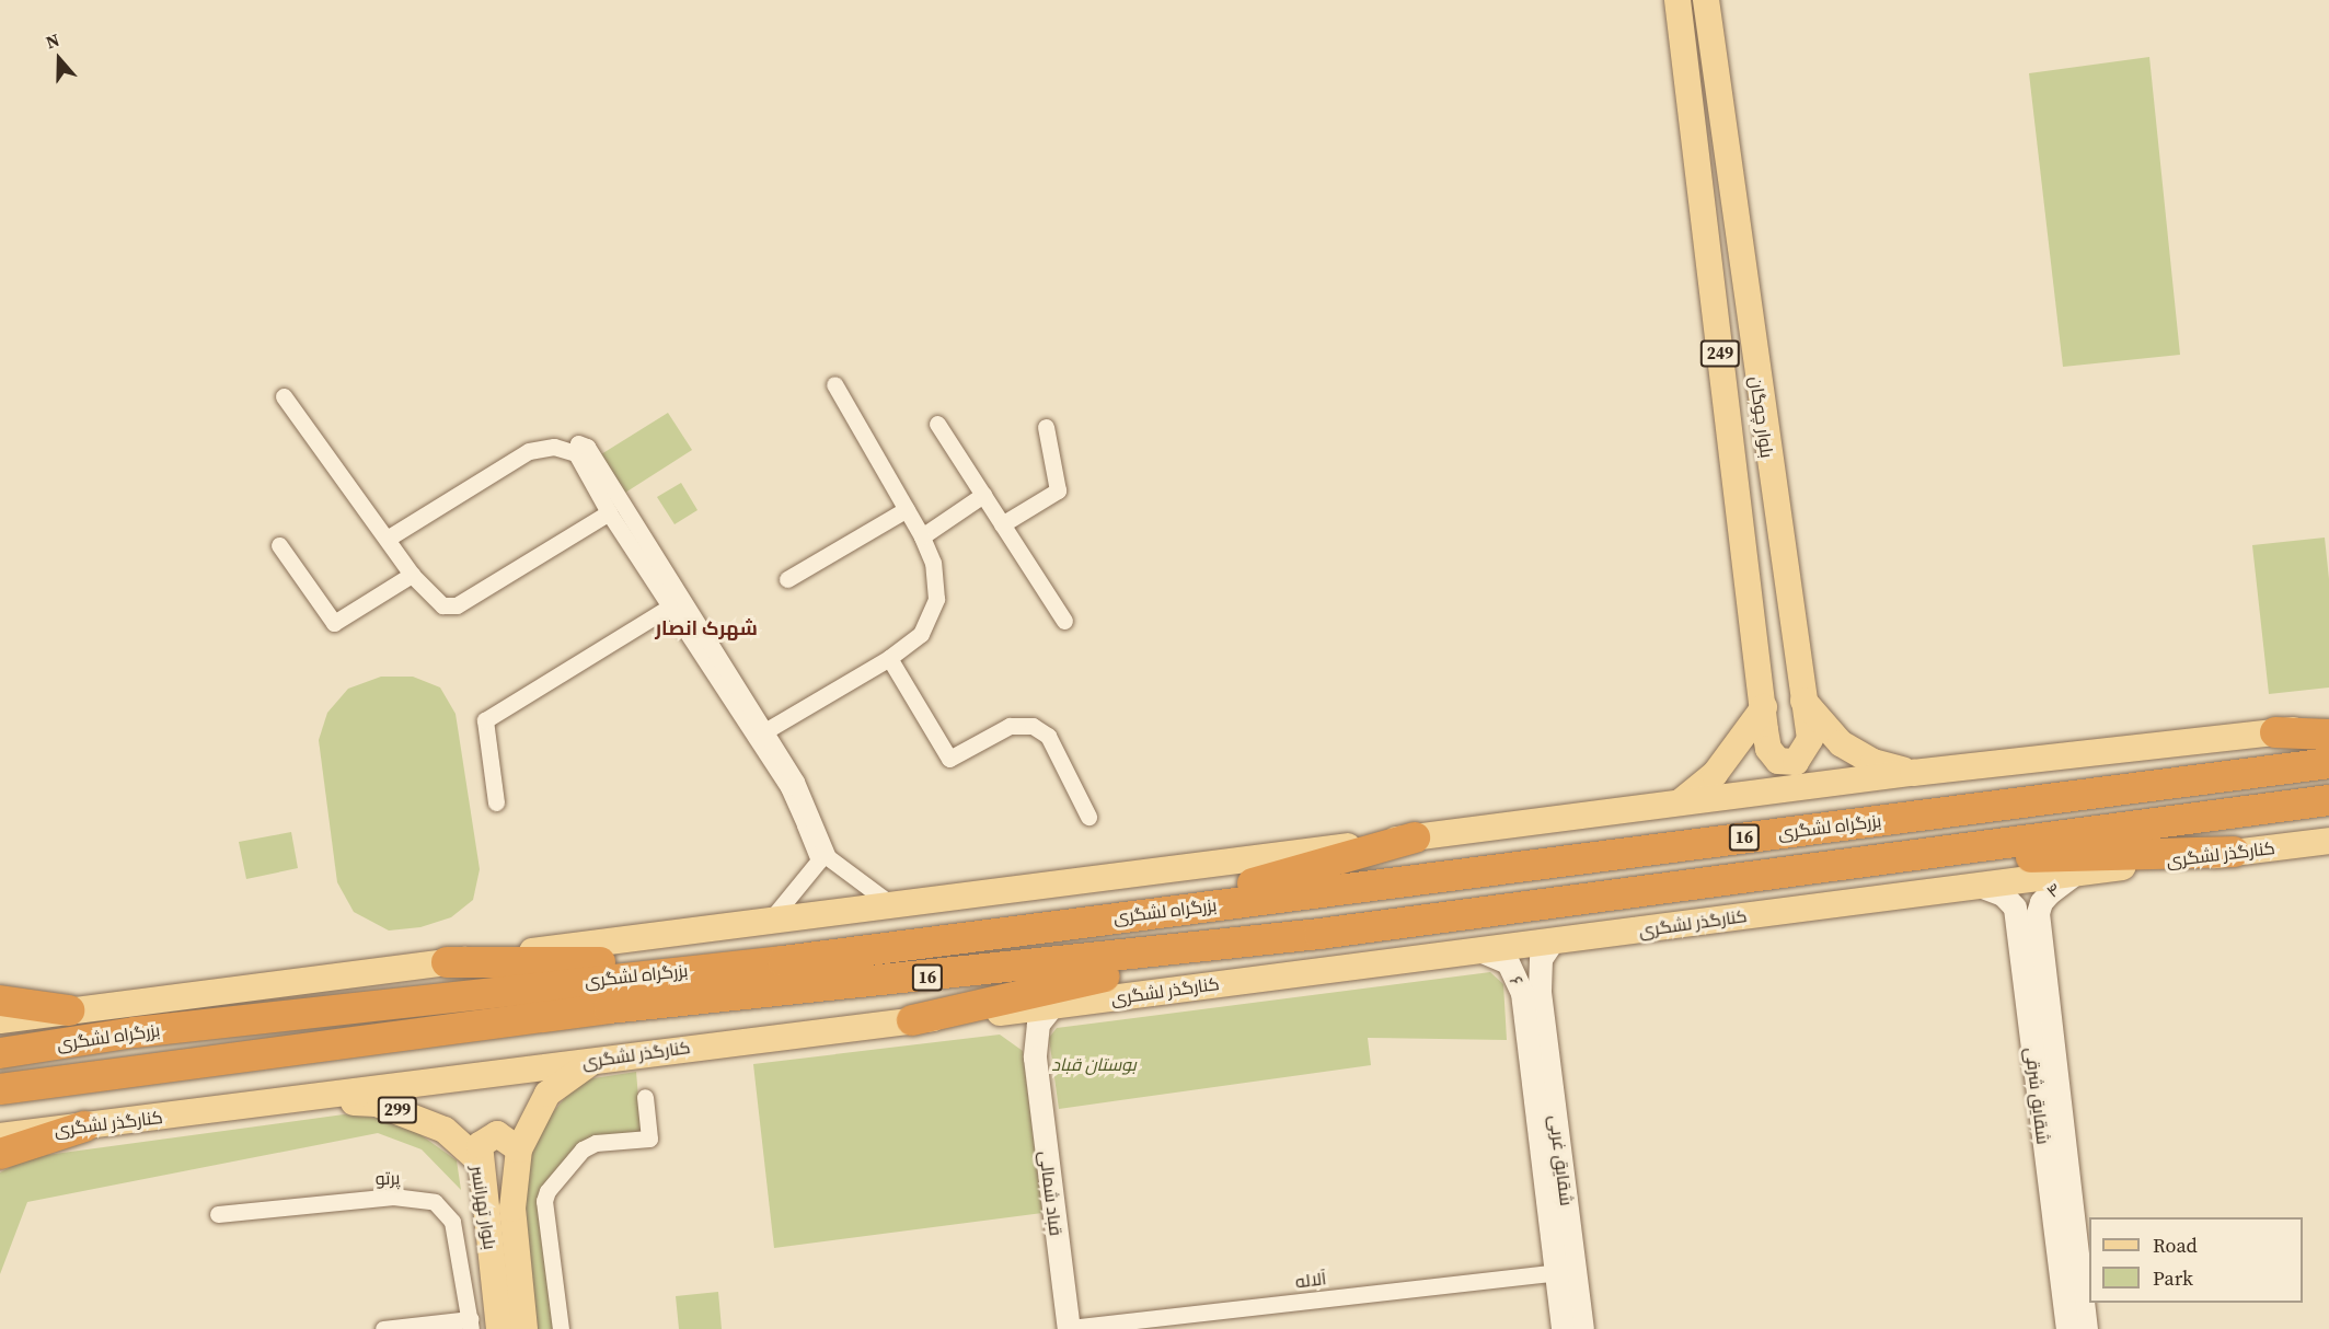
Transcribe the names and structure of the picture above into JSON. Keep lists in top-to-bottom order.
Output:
{
  "streets": {
    "highway": ["بزرگراه لشگری", "16"],
    "main road": [
      "249",
      "بلوار چوگان",
      "کنارگذر لشگری",
      "299",
      "بلوار تهرانسر"
    ],
    "street": [
      "۴",
      "۶",
      "شقایق شرقی",
      "شقایق غربی",
      "پرتو",
      "قباد شمالی",
      "آلاله"
    ]
  },
  "crossings": [
    ["کنارگذر لشگری", "۴"],
    ["کنارگذر لشگری", "۶"],
    ["کنارگذر لشگری", "شقایق شرقی"],
    ["کنارگذر لشگری", "بلوار تهرانسر"],
    ["۴", "شقایق شرقی"],
    ["۶", "شقایق غربی"],
    ["شقایق غربی", "آلاله"],
    ["قباد شمالی", "آلاله"]
  ],
  "districts": ["شهرک انصار"],
  "parks": ["بوستان قباد"],
  "legend": ["Road", "Park"],
  "north": "top"
}
